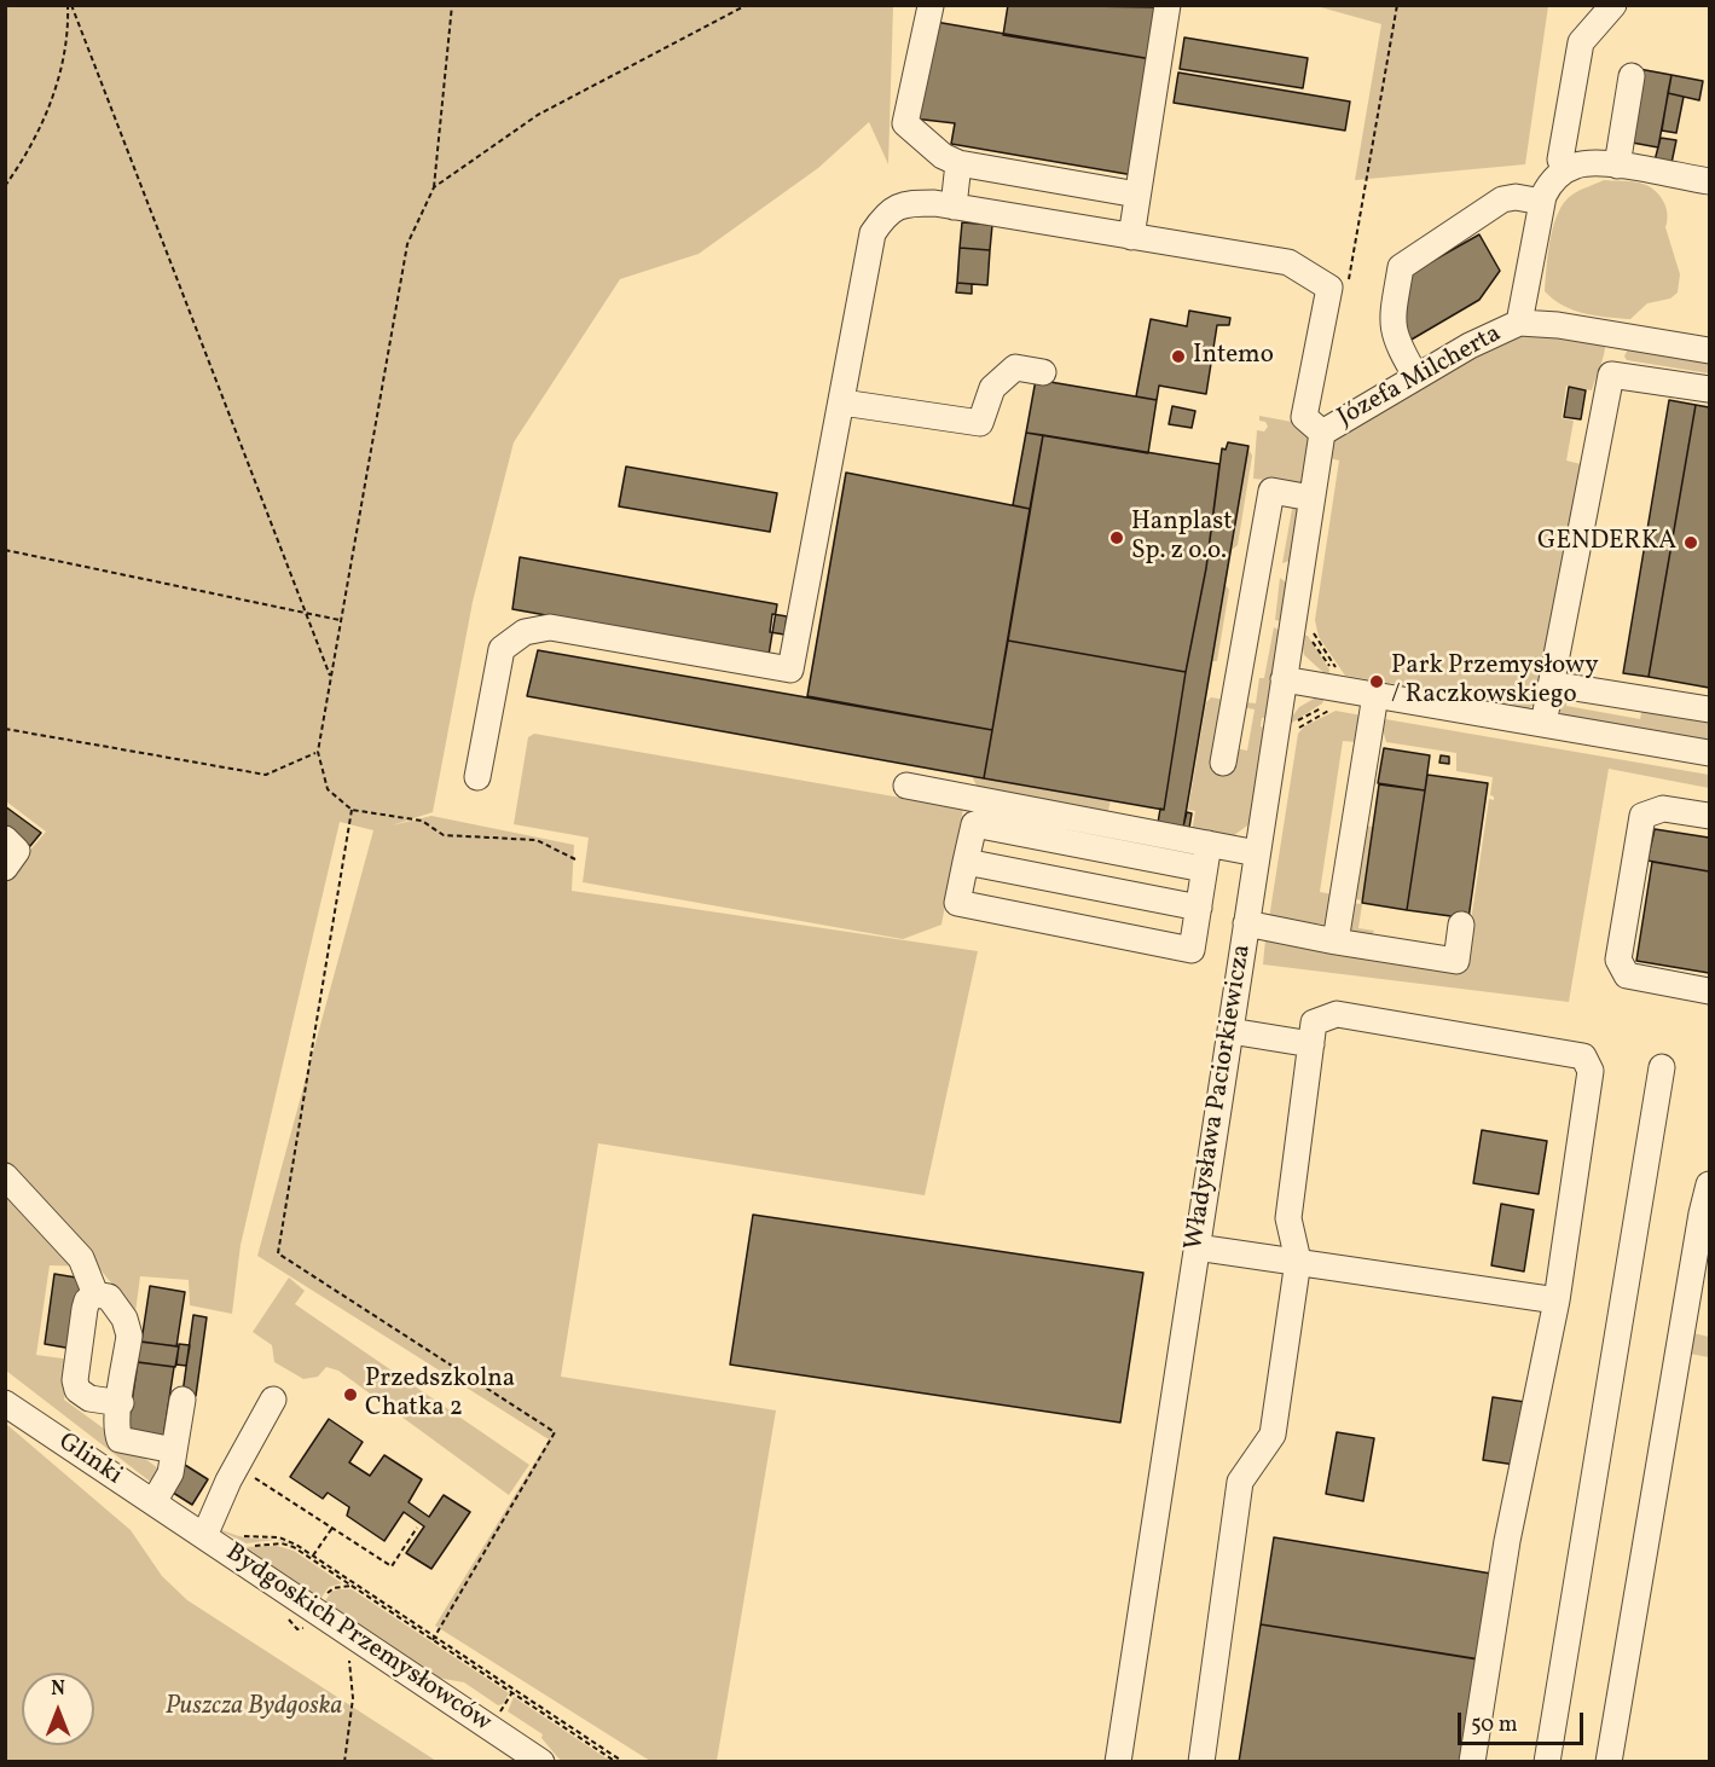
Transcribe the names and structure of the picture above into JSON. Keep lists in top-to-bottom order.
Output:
{
  "streets": {
    "street": [
      "Józefa Milcherta",
      "Władysława Paciorkiewicza",
      "Glinki",
      "Bydgoskich Przemysłowców"
    ]
  },
  "crossings": [
    ["Józefa Milcherta", "Władysława Paciorkiewicza"],
    ["Glinki", "Bydgoskich Przemysłowców"]
  ],
  "parks": ["Puszcza Bydgoska"],
  "places": [
    "Intemo",
    "Hanplast Sp. z o.o.",
    "GENDERKA",
    "Park Przemysłowy / Raczkowskiego",
    "Przedszkolna Chatka 2"
  ],
  "scale_bar": "50 m",
  "north": "top"
}
